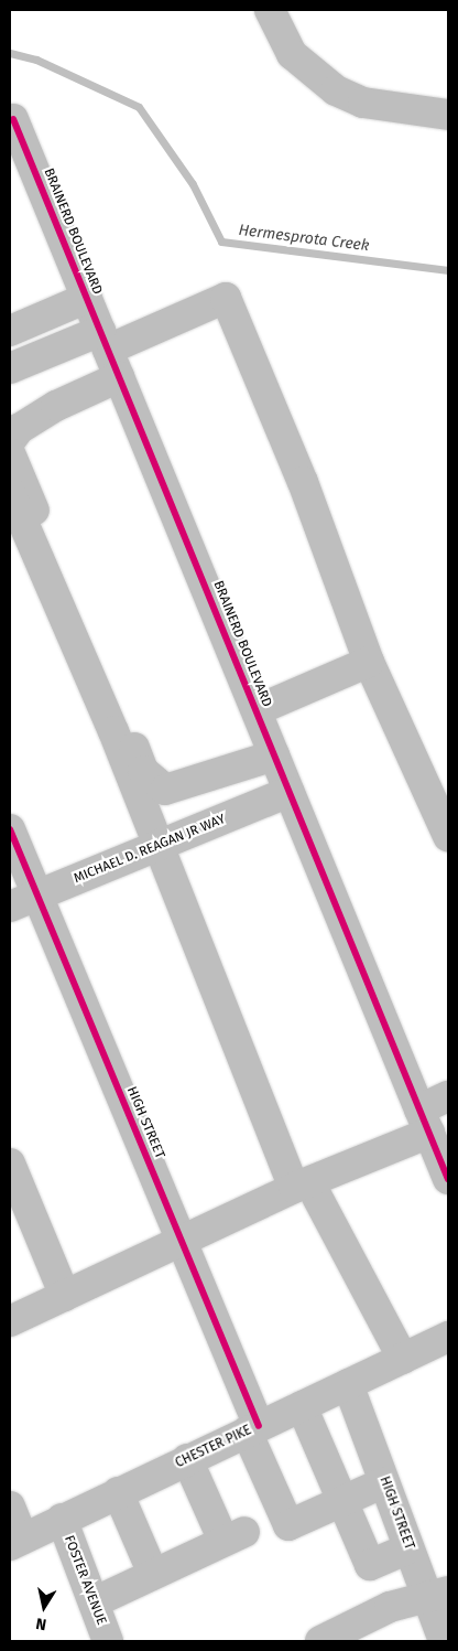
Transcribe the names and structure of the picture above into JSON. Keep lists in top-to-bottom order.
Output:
{
  "streets": {
    "street": [
      "BRAINERD BOULEVARD",
      "MICHAEL D. REAGAN JR WAY",
      "HIGH STREET",
      "CHESTER PIKE",
      "FOSTER AVENUE"
    ]
  },
  "crossings": [
    ["BRAINERD BOULEVARD", "MICHAEL D. REAGAN JR WAY"],
    ["MICHAEL D. REAGAN JR WAY", "HIGH STREET"],
    ["HIGH STREET", "CHESTER PIKE"],
    ["CHESTER PIKE", "FOSTER AVENUE"]
  ],
  "water": ["Hermesprota Creek"],
  "north": "bottom"
}
